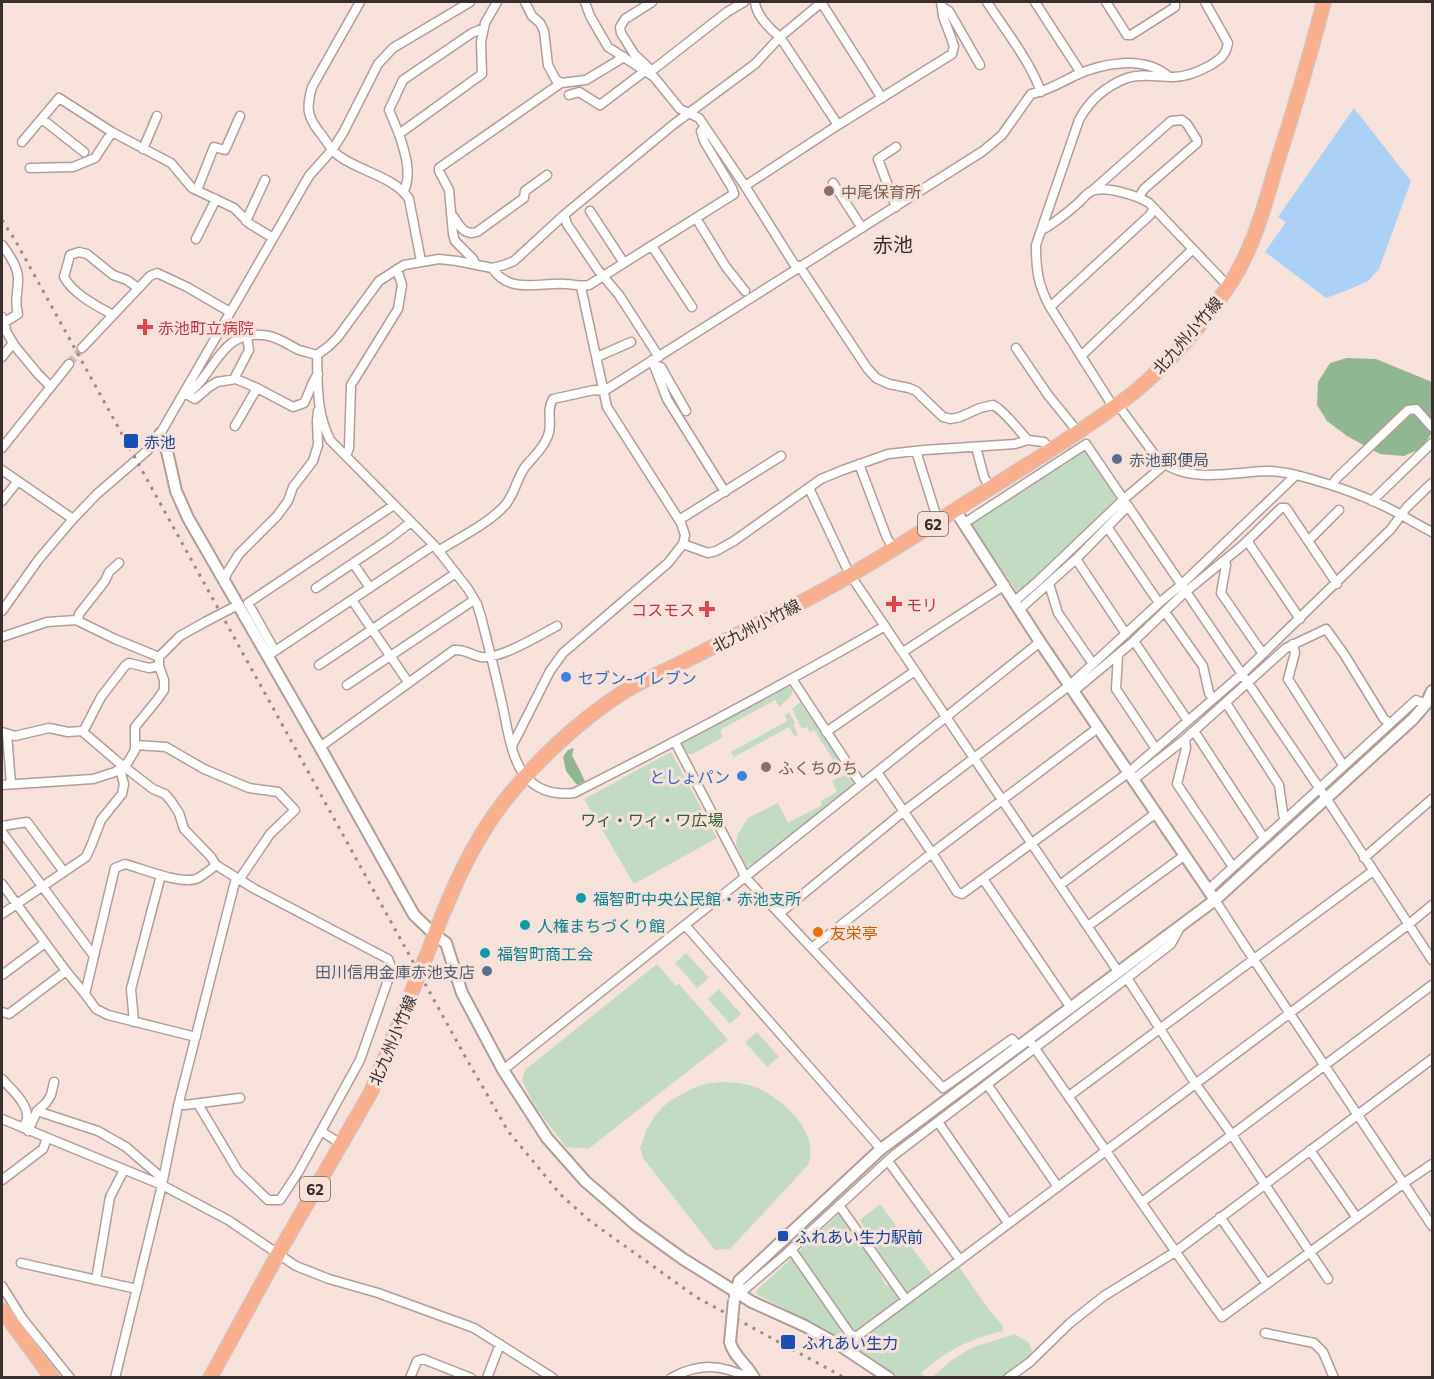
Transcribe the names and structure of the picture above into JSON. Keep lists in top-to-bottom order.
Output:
{
  "streets": {
    "main road": ["北九州小竹線", "62"]
  },
  "districts": ["赤池"],
  "parks": ["ワィ・ワィ・ワ広場"],
  "places": {
    "other": [
      "中尾保育所",
      "赤池郵便局",
      "セブン-イレブン",
      "ふくちのち",
      "としょパン",
      "福智町中央公民館・赤池支所",
      "人権まちづくり館",
      "友栄亭",
      "福智町商工会",
      "田川信用金庫赤池支店"
    ],
    "health": ["赤池町立病院", "モリ", "コスモス"],
    "transit": ["赤池", "ふれあい生力駅前", "ふれあい生力"]
  }
}
